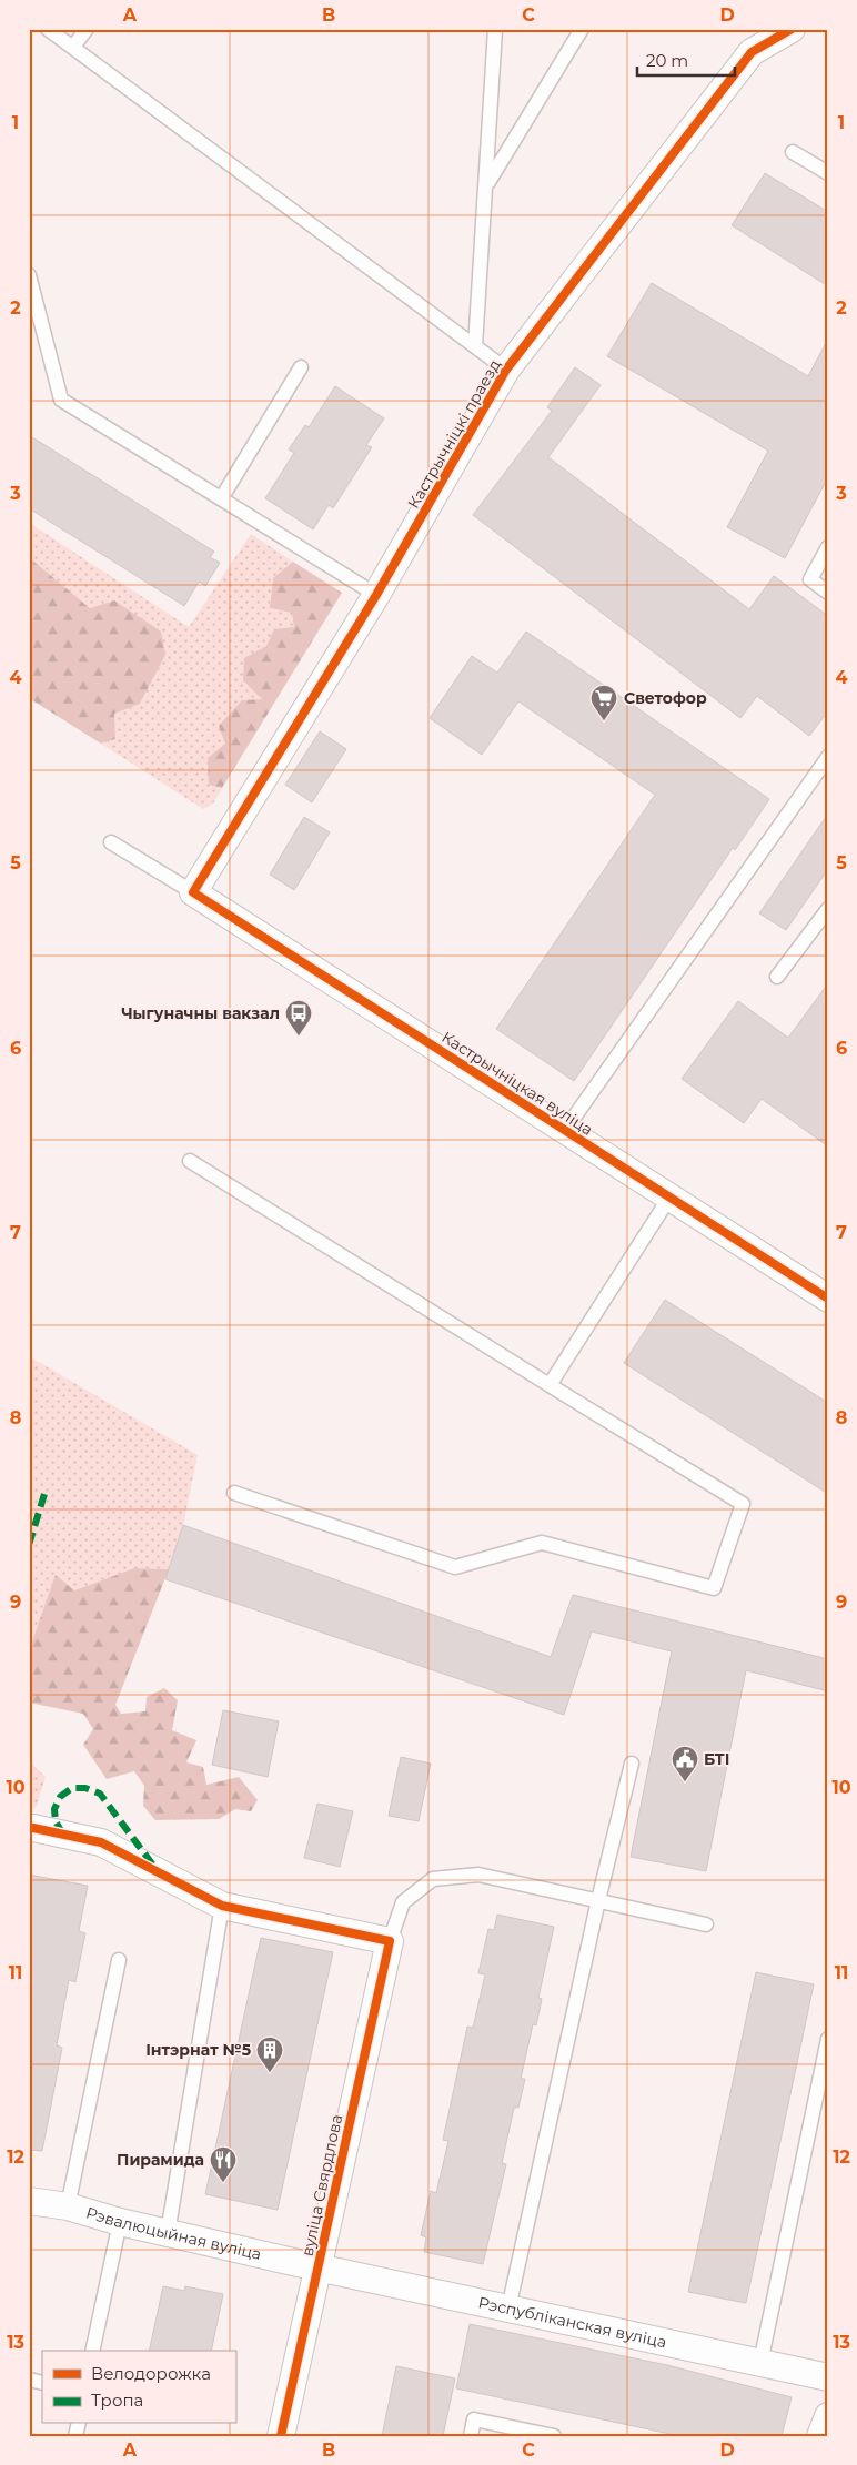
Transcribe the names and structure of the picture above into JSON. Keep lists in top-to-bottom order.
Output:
{
  "streets": {
    "street": [
      "Кастрычніцкі праезд",
      "Кастрычніцкая вуліца",
      "вуліца Свярдлова",
      "Рэвалюцыйная вуліца",
      "Рэспубліканская вуліца"
    ]
  },
  "crossings": [
    ["Кастрычніцкі праезд", "Кастрычніцкая вуліца"],
    ["вуліца Свярдлова", "Рэвалюцыйная вуліца"],
    ["вуліца Свярдлова", "Рэспубліканская вуліца"],
    ["Рэвалюцыйная вуліца", "Рэспубліканская вуліца"]
  ],
  "places": {
    "supermarket": ["Светофор"],
    "bus stop": ["Чыгуначны вакзал"],
    "public building": ["БТІ"],
    "building": ["Інтэрнат №5"],
    "restaurant": ["Пирамида"]
  },
  "legend": ["Велодорожка", "Тропа"],
  "scale_bar": "20 m",
  "grid": {
    "columns": [
      "A",
      "B",
      "C",
      "D"
    ],
    "rows": [
      "1",
      "2",
      "3",
      "4",
      "5",
      "6",
      "7",
      "8",
      "9",
      "10",
      "11",
      "12",
      "13"
    ]
  }
}
